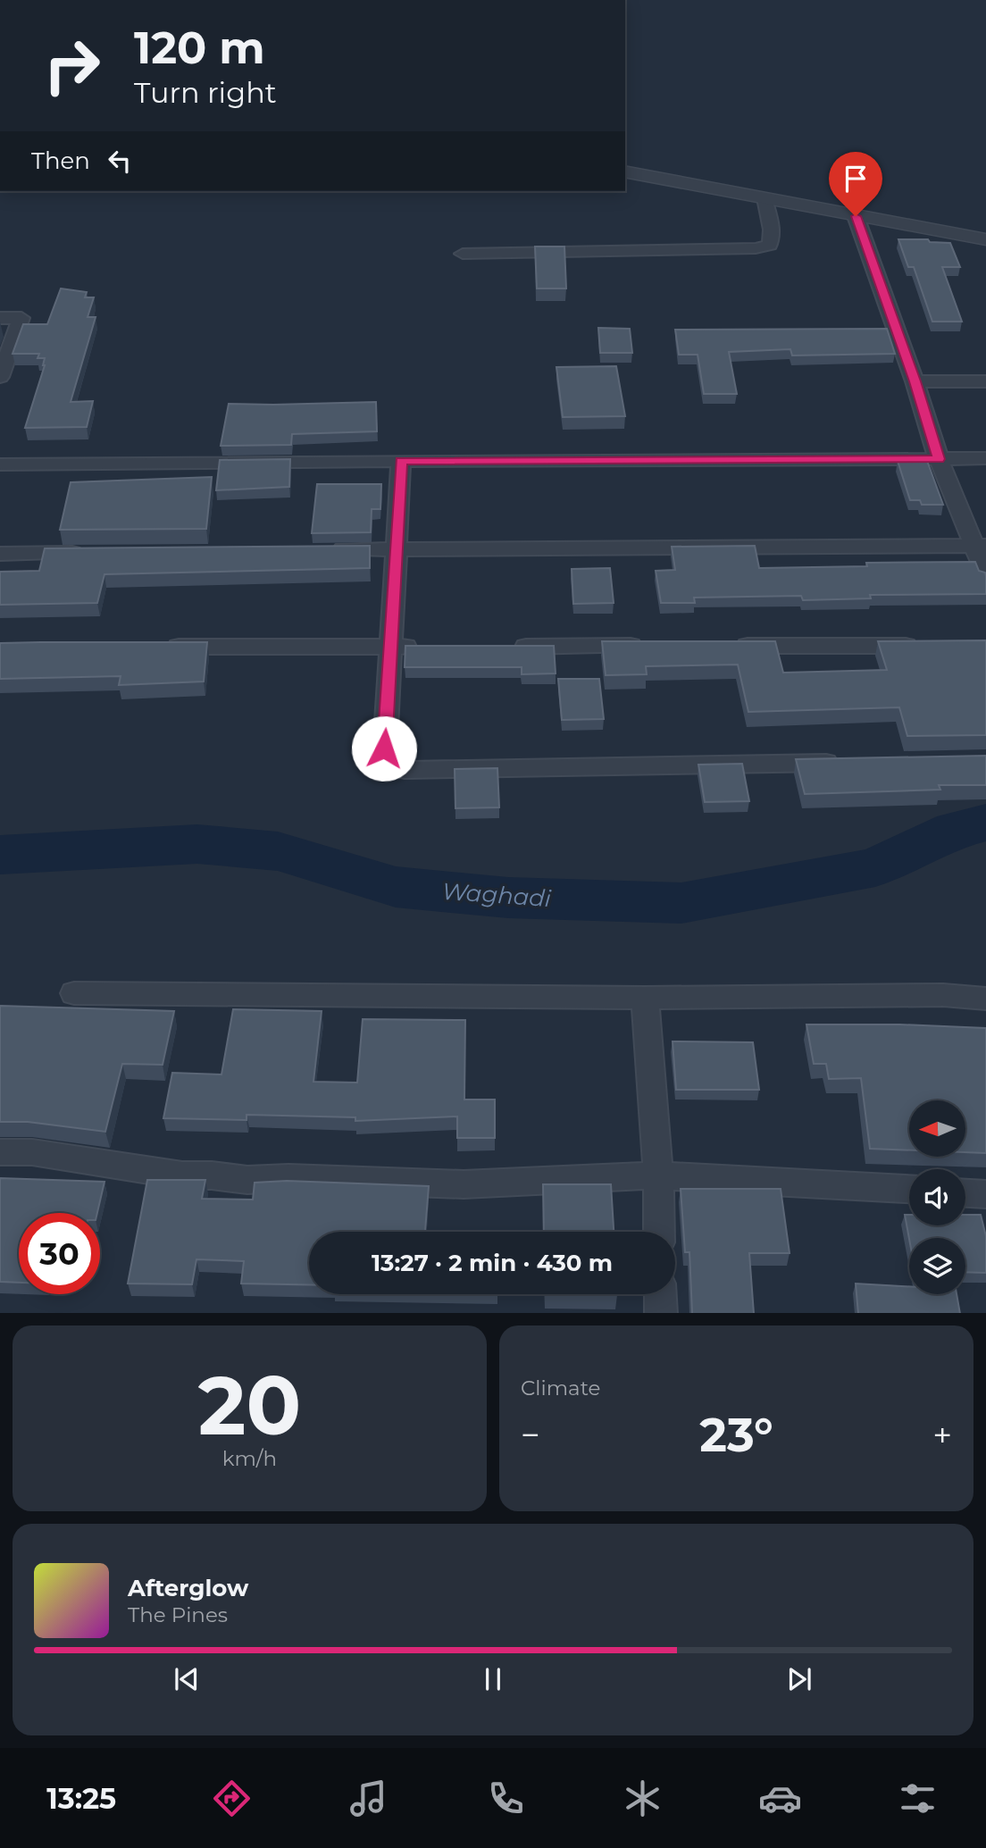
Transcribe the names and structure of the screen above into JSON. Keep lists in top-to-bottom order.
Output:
{
  "water": ["Waghadi"],
  "north": "left",
  "page": {
    "turn": ["120 m", "Turn right"],
    "then": "Then",
    "limit": "30",
    "trip": "13:27 · 2 min · 430 m",
    "tile": [
      ["20", "km/h"],
      "Climate"
    ],
    "heat": ["−", "23°", "+"],
    "song": ["Afterglow", "The Pines"],
    "tabs": "13:25"
  }
}
